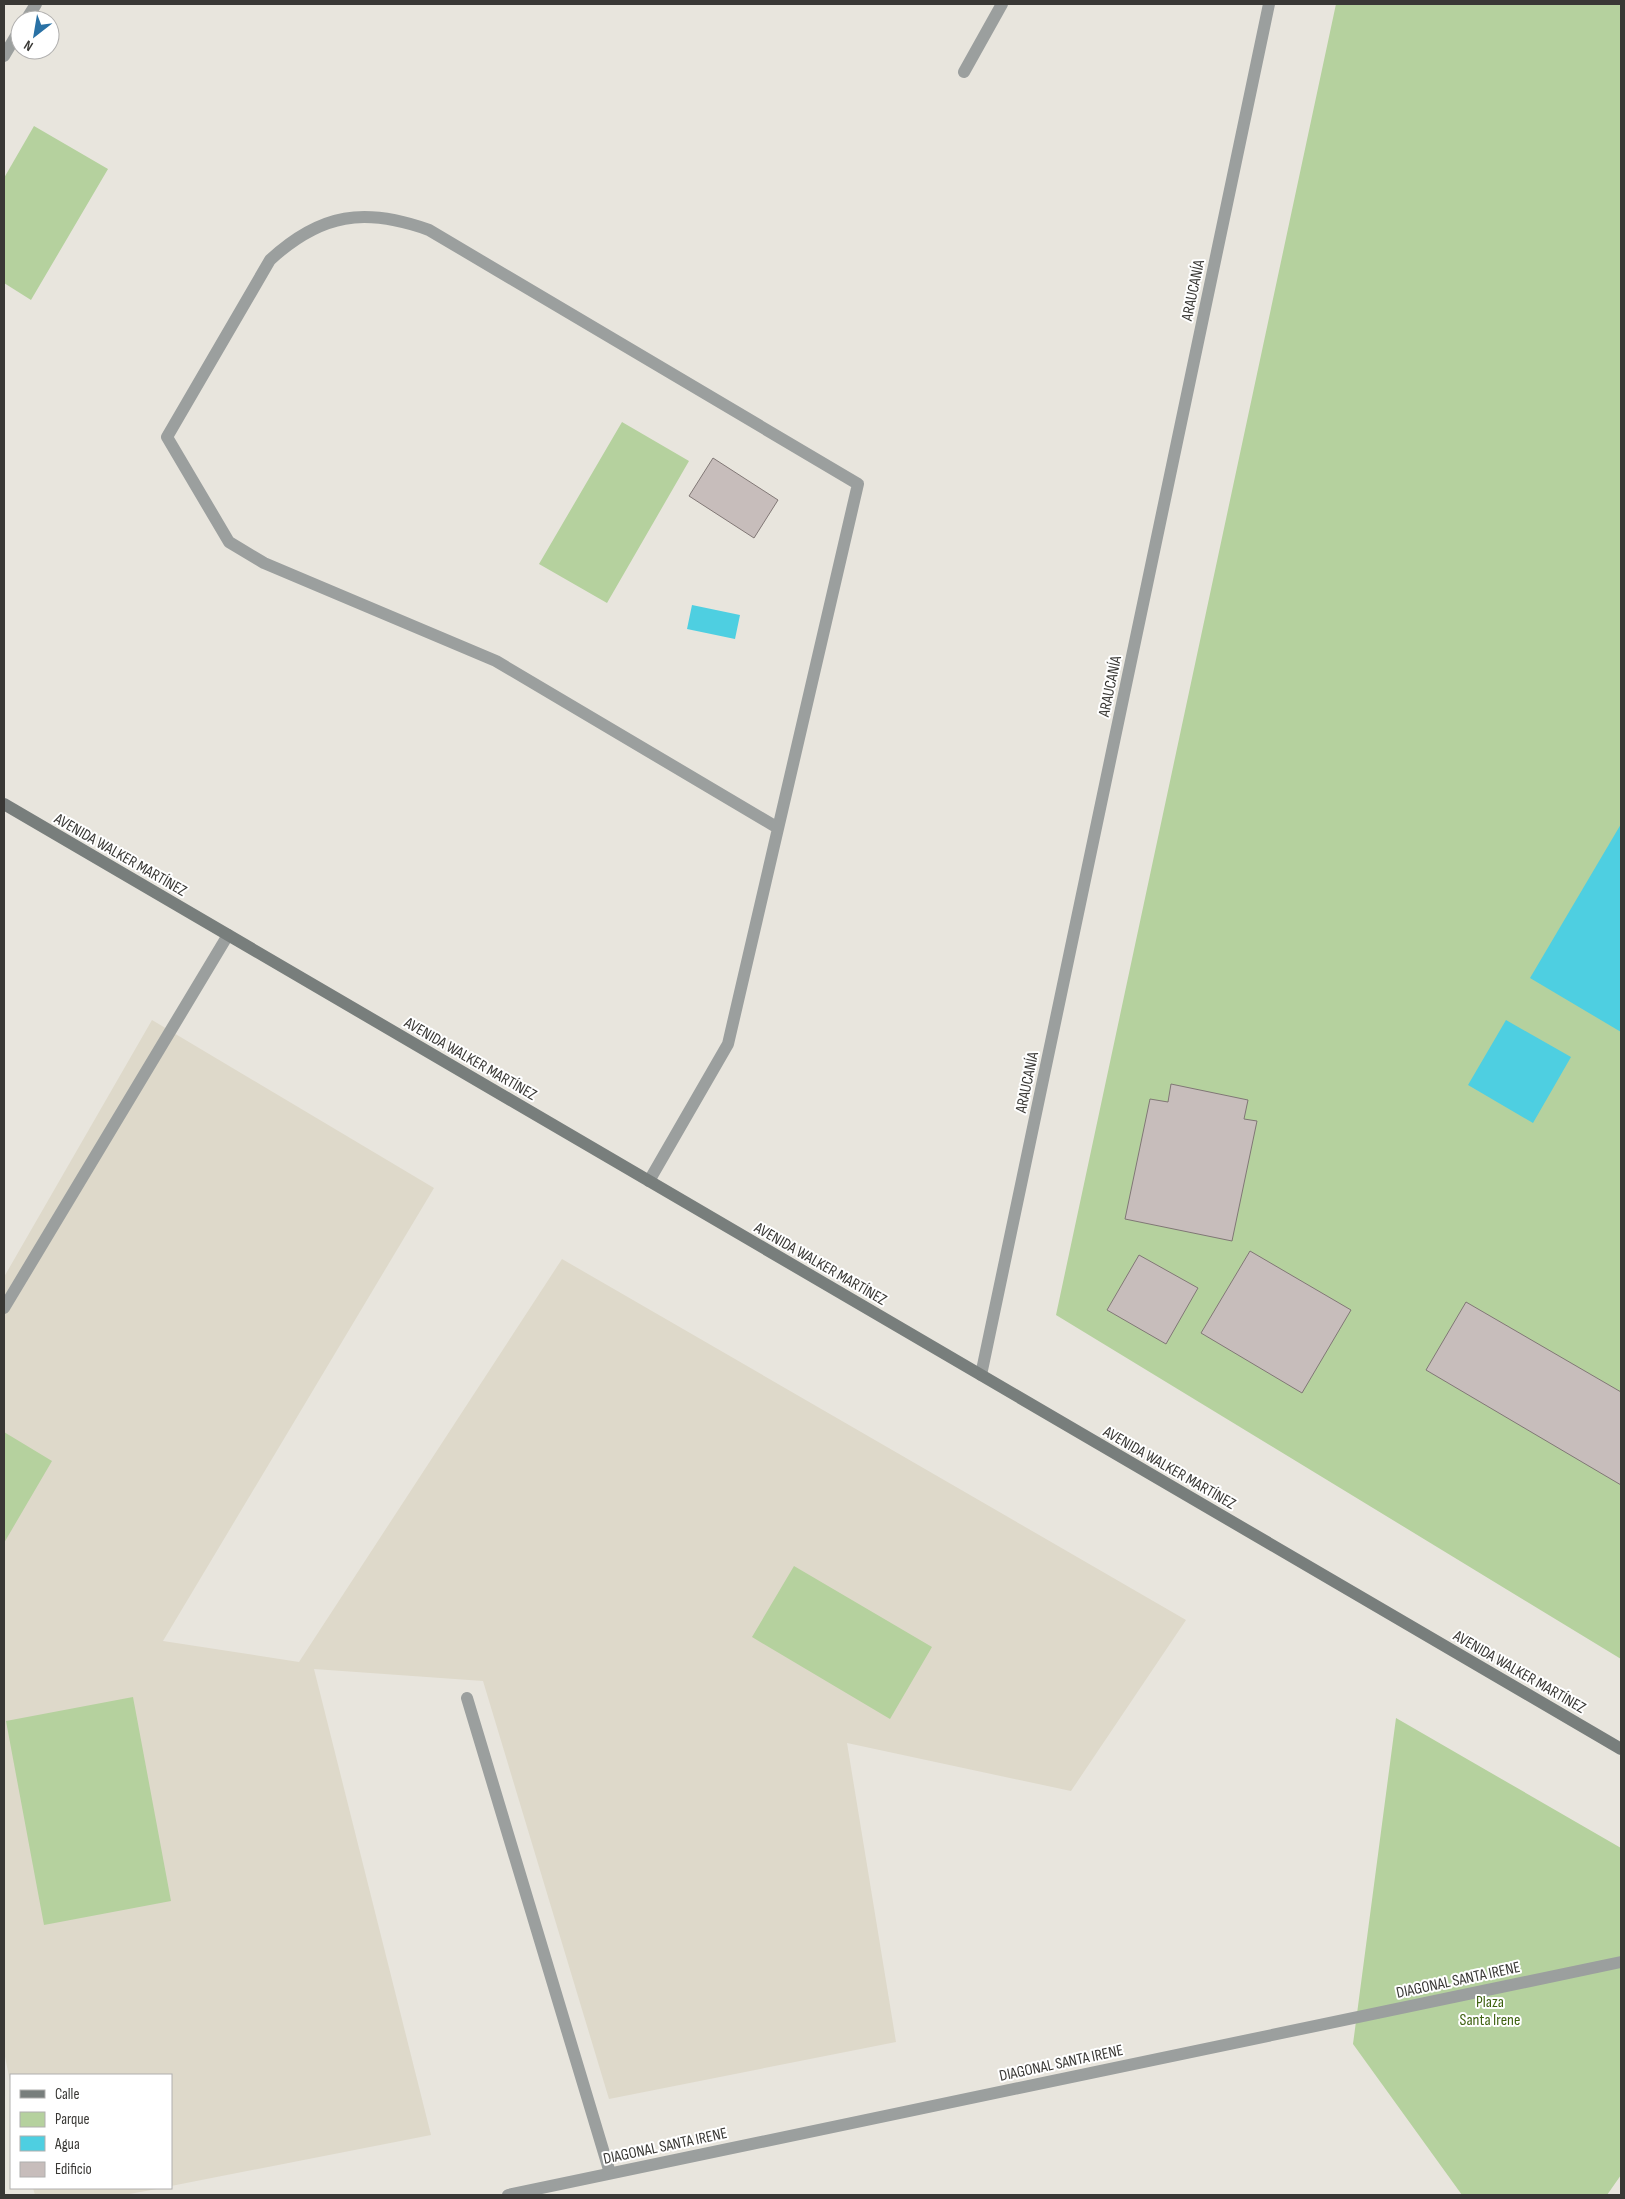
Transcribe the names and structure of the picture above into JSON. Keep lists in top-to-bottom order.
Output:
{
  "streets": {
    "main road": ["AVENIDA WALKER MARTÍNEZ"],
    "street": ["ARAUCANÍA", "DIAGONAL SANTA IRENE"]
  },
  "crossings": [
    ["ARAUCANÍA", "AVENIDA WALKER MARTÍNEZ"]
  ],
  "parks": ["Plaza Santa Irene"],
  "legend": [
    "Calle",
    "Parque",
    "Agua",
    "Edificio"
  ],
  "north": "bottom left"
}
